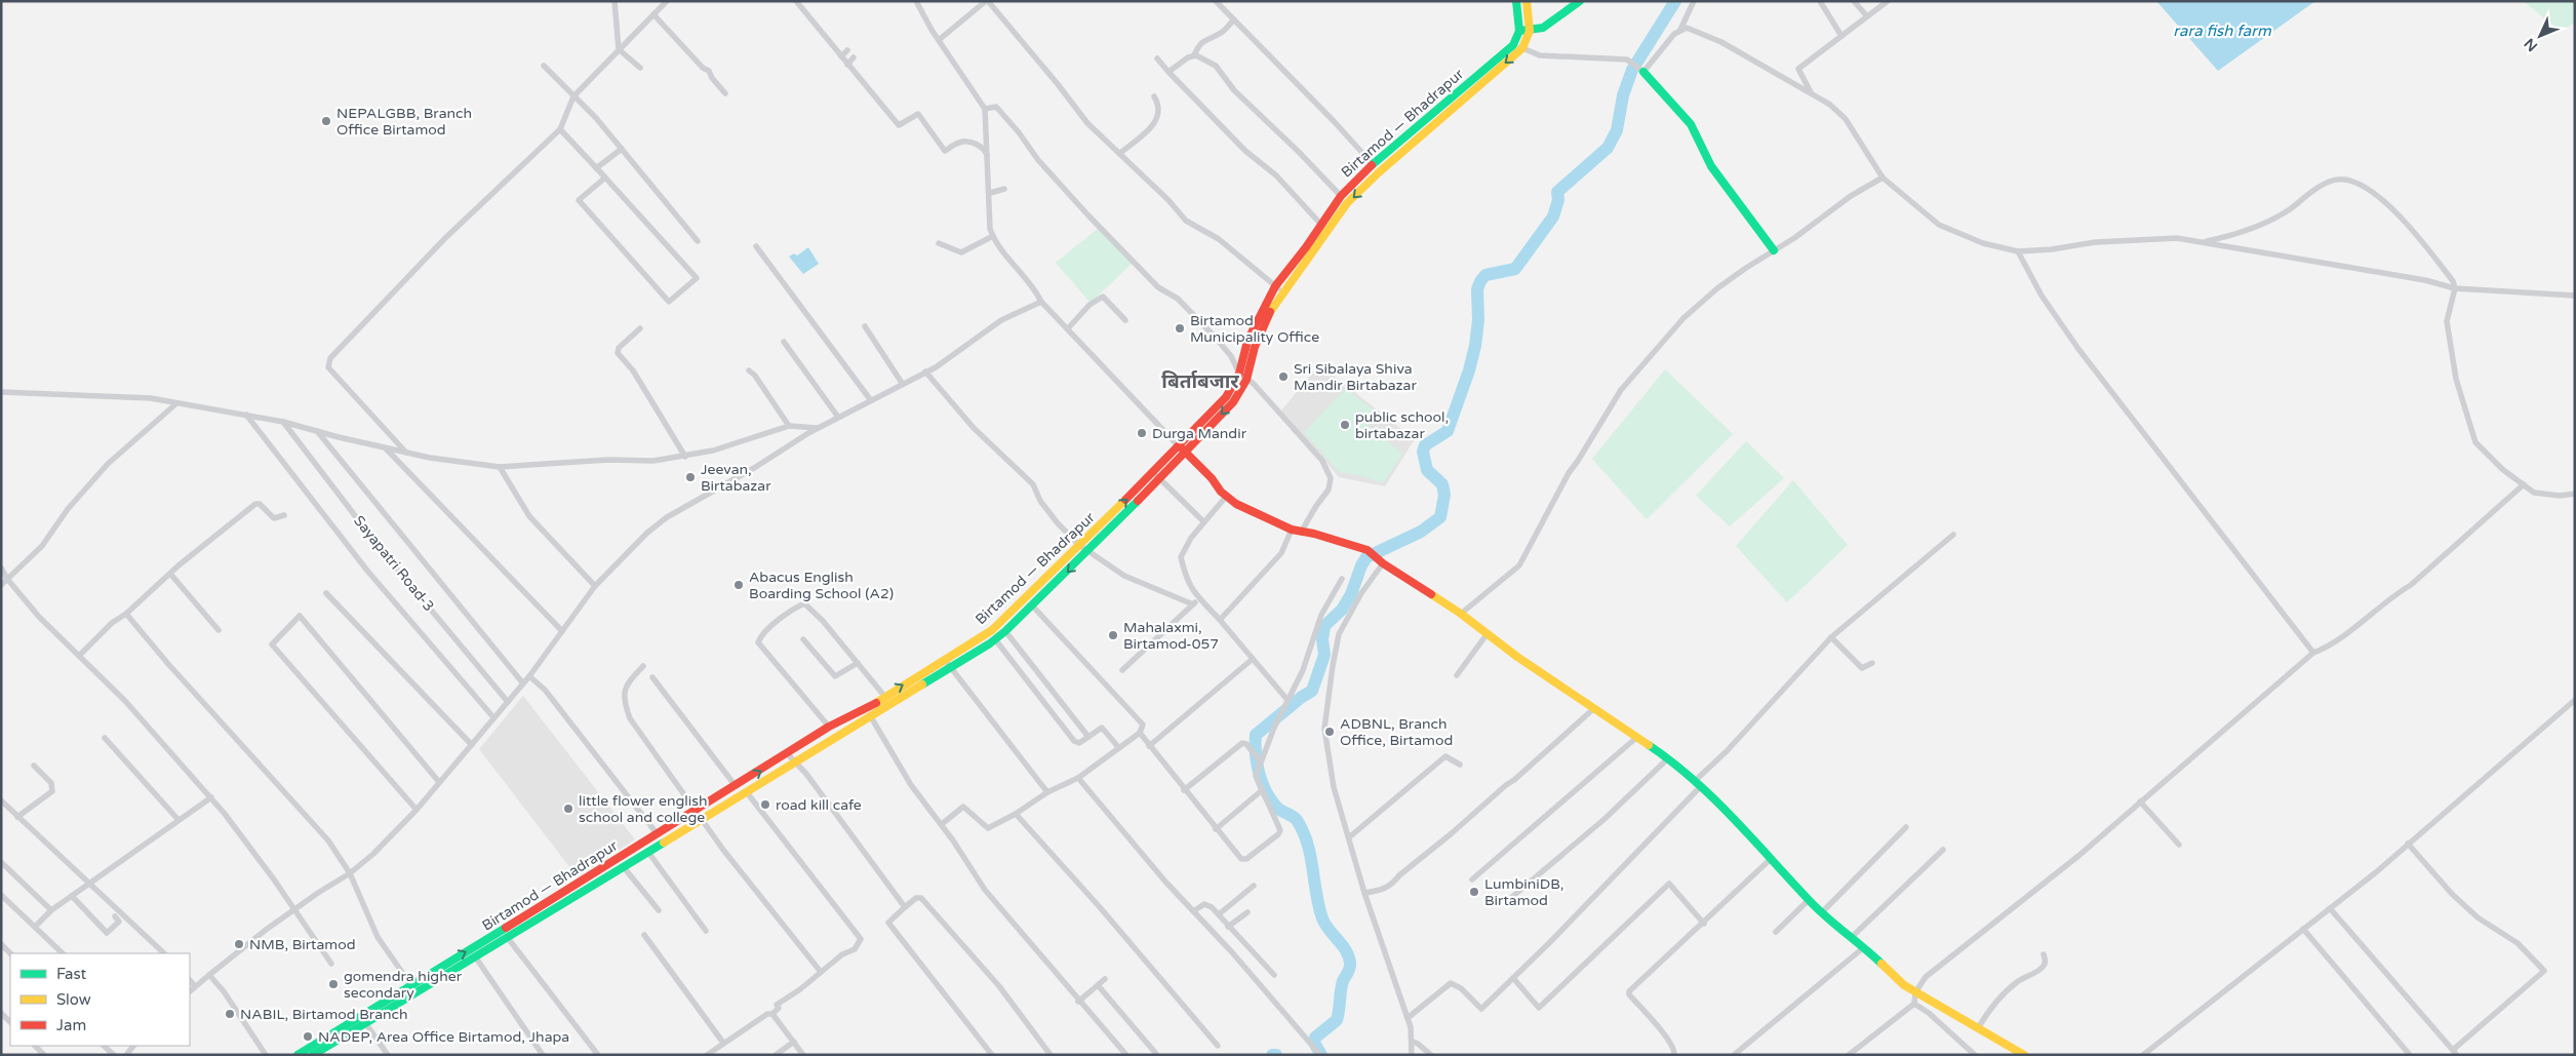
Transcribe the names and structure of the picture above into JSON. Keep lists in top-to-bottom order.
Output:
{
  "streets": {
    "main road": ["Birtamod — Bhadrapur"],
    "street": ["Sayapatri Road-3"]
  },
  "districts": ["बिर्ताबजार"],
  "water": ["rara fish farm"],
  "places": [
    "NEPALGBB, Branch Office Birtamod",
    "Birtamod Municipality Office",
    "Sri Sibalaya Shiva Mandir Birtabazar",
    "public school, birtabazar",
    "Durga Mandir",
    "Jeevan, Birtabazar",
    "Abacus English Boarding School (A2)",
    "Mahalaxmi, Birtamod-057",
    "ADBNL, Branch Office, Birtamod",
    "road kill cafe",
    "little flower english school and college",
    "LumbiniDB, Birtamod",
    "NMB, Birtamod",
    "gomendra higher secondary",
    "NABIL, Birtamod Branch",
    "NADEP, Area Office Birtamod, Jhapa"
  ],
  "legend": ["Fast", "Slow", "Jam"],
  "north": "bottom left"
}
